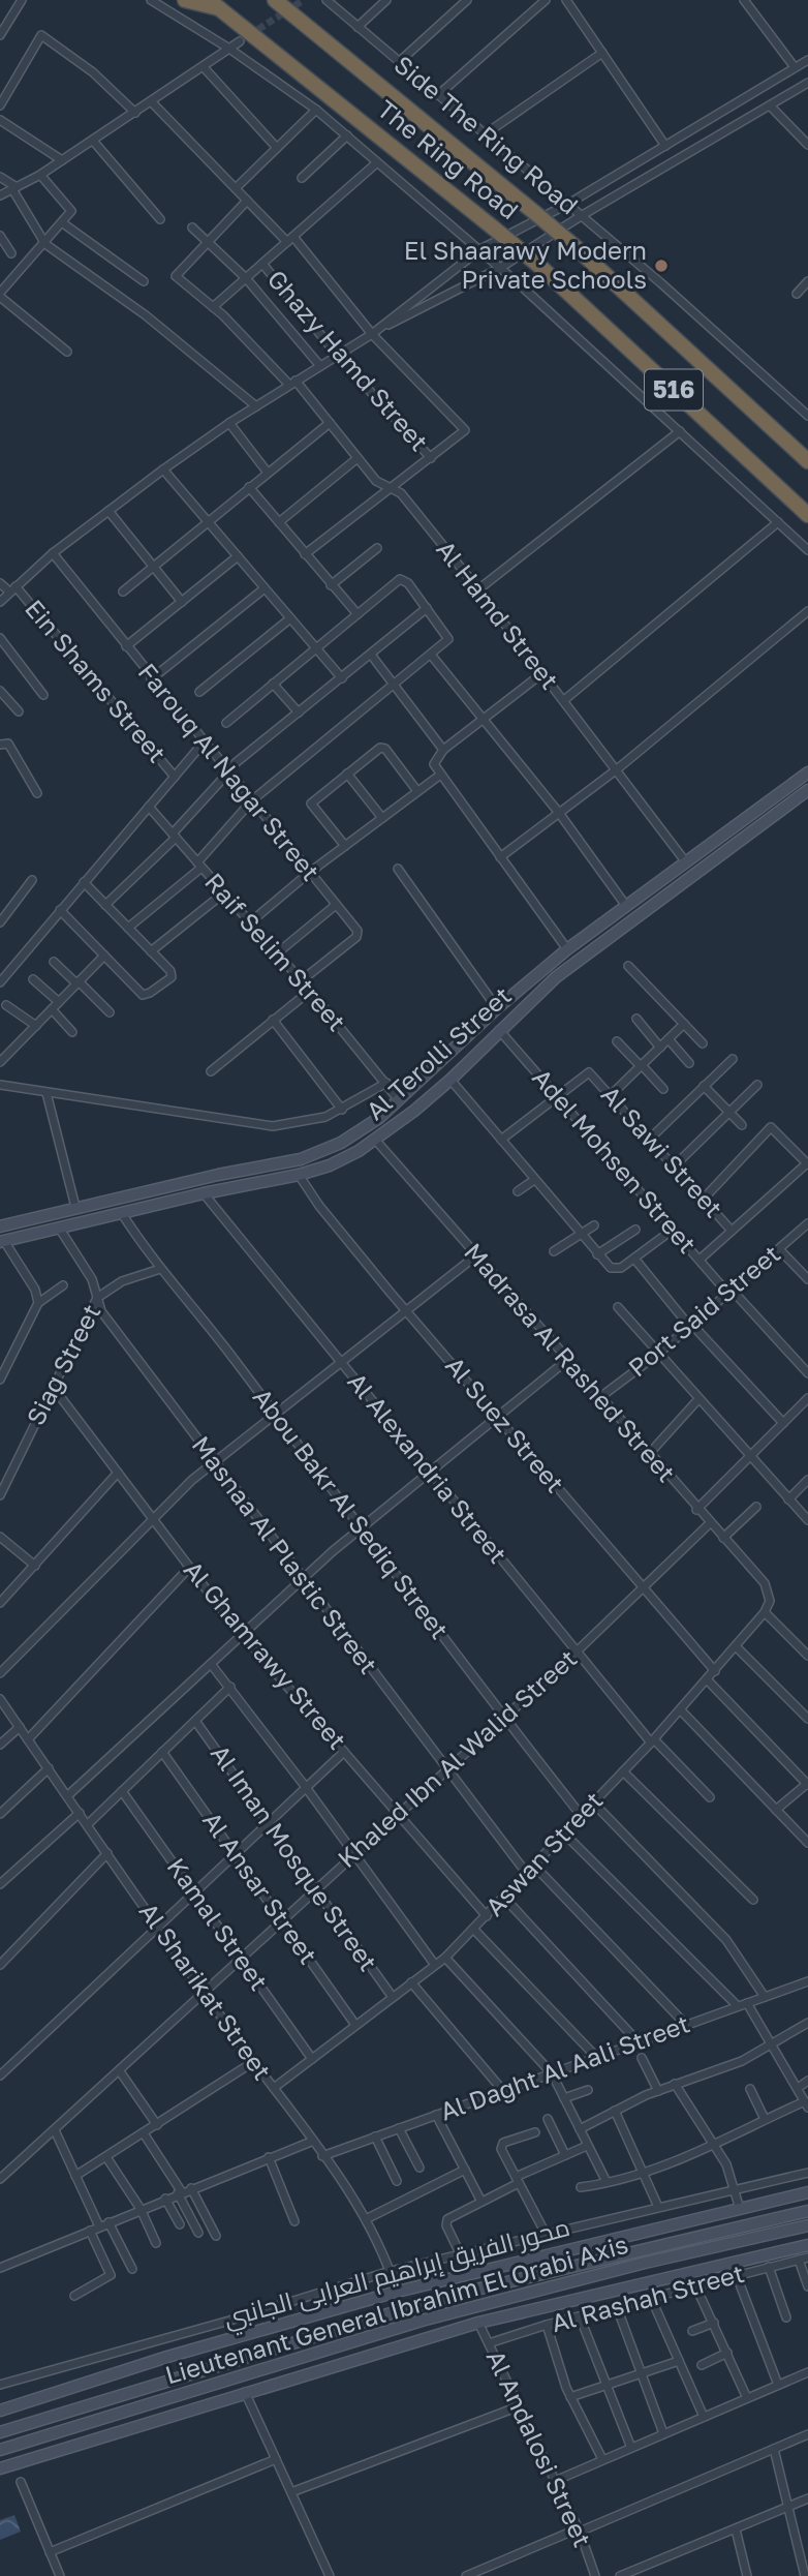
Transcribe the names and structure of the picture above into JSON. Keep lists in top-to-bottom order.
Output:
{
  "streets": {
    "highway": ["The Ring Road", "516"],
    "street": [
      "Side The Ring Road",
      "Ghazy Hamd Street",
      "Al Hamd Street",
      "Ein Shams Street",
      "Farouq Al Nagar Street",
      "Raif Selim Street",
      "Al Terolli Street",
      "Al Sawi Street",
      "Adel Mohsen Street",
      "Port Said Street",
      "Madrasa Al Rashed Street",
      "Siag Street",
      "Al Suez Street",
      "Al Alexandria Street",
      "Abou Bakr Al Sediq Street",
      "Masnaa Al Plastic Street",
      "Al Ghamrawy Street",
      "Khaled Ibn Al Walid Street",
      "Aswan Street",
      "Al Iman Mosque Street",
      "Al Ansar Street",
      "Kamal Street",
      "Al Sharikat Street",
      "Al Daght Al Aali Street",
      "محور الفريق إبراهيم العرابى الجانبي",
      "Al Rashah Street",
      "Lieutenant General Ibrahim El Orabi Axis",
      "Al Andalosi Street"
    ]
  },
  "crossings": [
    ["Al Hamd Street", "Al Terolli Street"],
    ["Farouq Al Nagar Street", "Raif Selim Street"],
    ["Raif Selim Street", "Al Terolli Street"],
    ["Al Terolli Street", "Adel Mohsen Street"],
    ["Al Terolli Street", "Madrasa Al Rashed Street"],
    ["Al Terolli Street", "Al Suez Street"],
    ["Al Terolli Street", "Al Alexandria Street"],
    ["Al Terolli Street", "Abou Bakr Al Sediq Street"],
    ["Al Terolli Street", "Masnaa Al Plastic Street"],
    ["Al Sawi Street", "Adel Mohsen Street"],
    ["Adel Mohsen Street", "Port Said Street"],
    ["Port Said Street", "Madrasa Al Rashed Street"],
    ["Madrasa Al Rashed Street", "Khaled Ibn Al Walid Street"],
    ["Madrasa Al Rashed Street", "Aswan Street"],
    ["Siag Street", "Abou Bakr Al Sediq Street"],
    ["Siag Street", "Masnaa Al Plastic Street"],
    ["Siag Street", "Al Ghamrawy Street"],
    ["Al Suez Street", "Khaled Ibn Al Walid Street"],
    ["Al Suez Street", "Aswan Street"],
    ["Al Alexandria Street", "Khaled Ibn Al Walid Street"],
    ["Al Alexandria Street", "Aswan Street"],
    ["Abou Bakr Al Sediq Street", "Khaled Ibn Al Walid Street"],
    ["Abou Bakr Al Sediq Street", "Aswan Street"],
    ["Masnaa Al Plastic Street", "Khaled Ibn Al Walid Street"],
    ["Masnaa Al Plastic Street", "Aswan Street"],
    ["Al Ghamrawy Street", "Khaled Ibn Al Walid Street"],
    ["Al Ghamrawy Street", "Aswan Street"],
    ["Khaled Ibn Al Walid Street", "Al Iman Mosque Street"],
    ["Khaled Ibn Al Walid Street", "Al Ansar Street"],
    ["Khaled Ibn Al Walid Street", "Kamal Street"],
    ["Khaled Ibn Al Walid Street", "Al Sharikat Street"],
    ["Aswan Street", "Al Iman Mosque Street"],
    ["Aswan Street", "Al Ansar Street"],
    ["Aswan Street", "Kamal Street"],
    ["Aswan Street", "Al Sharikat Street"],
    ["Al Sharikat Street", "Al Daght Al Aali Street"],
    ["Al Sharikat Street", "محور الفريق إبراهيم العرابى الجانبي"],
    ["Al Rashah Street", "Al Andalosi Street"]
  ],
  "places": ["El Shaarawy Modern Private Schools"]
}
